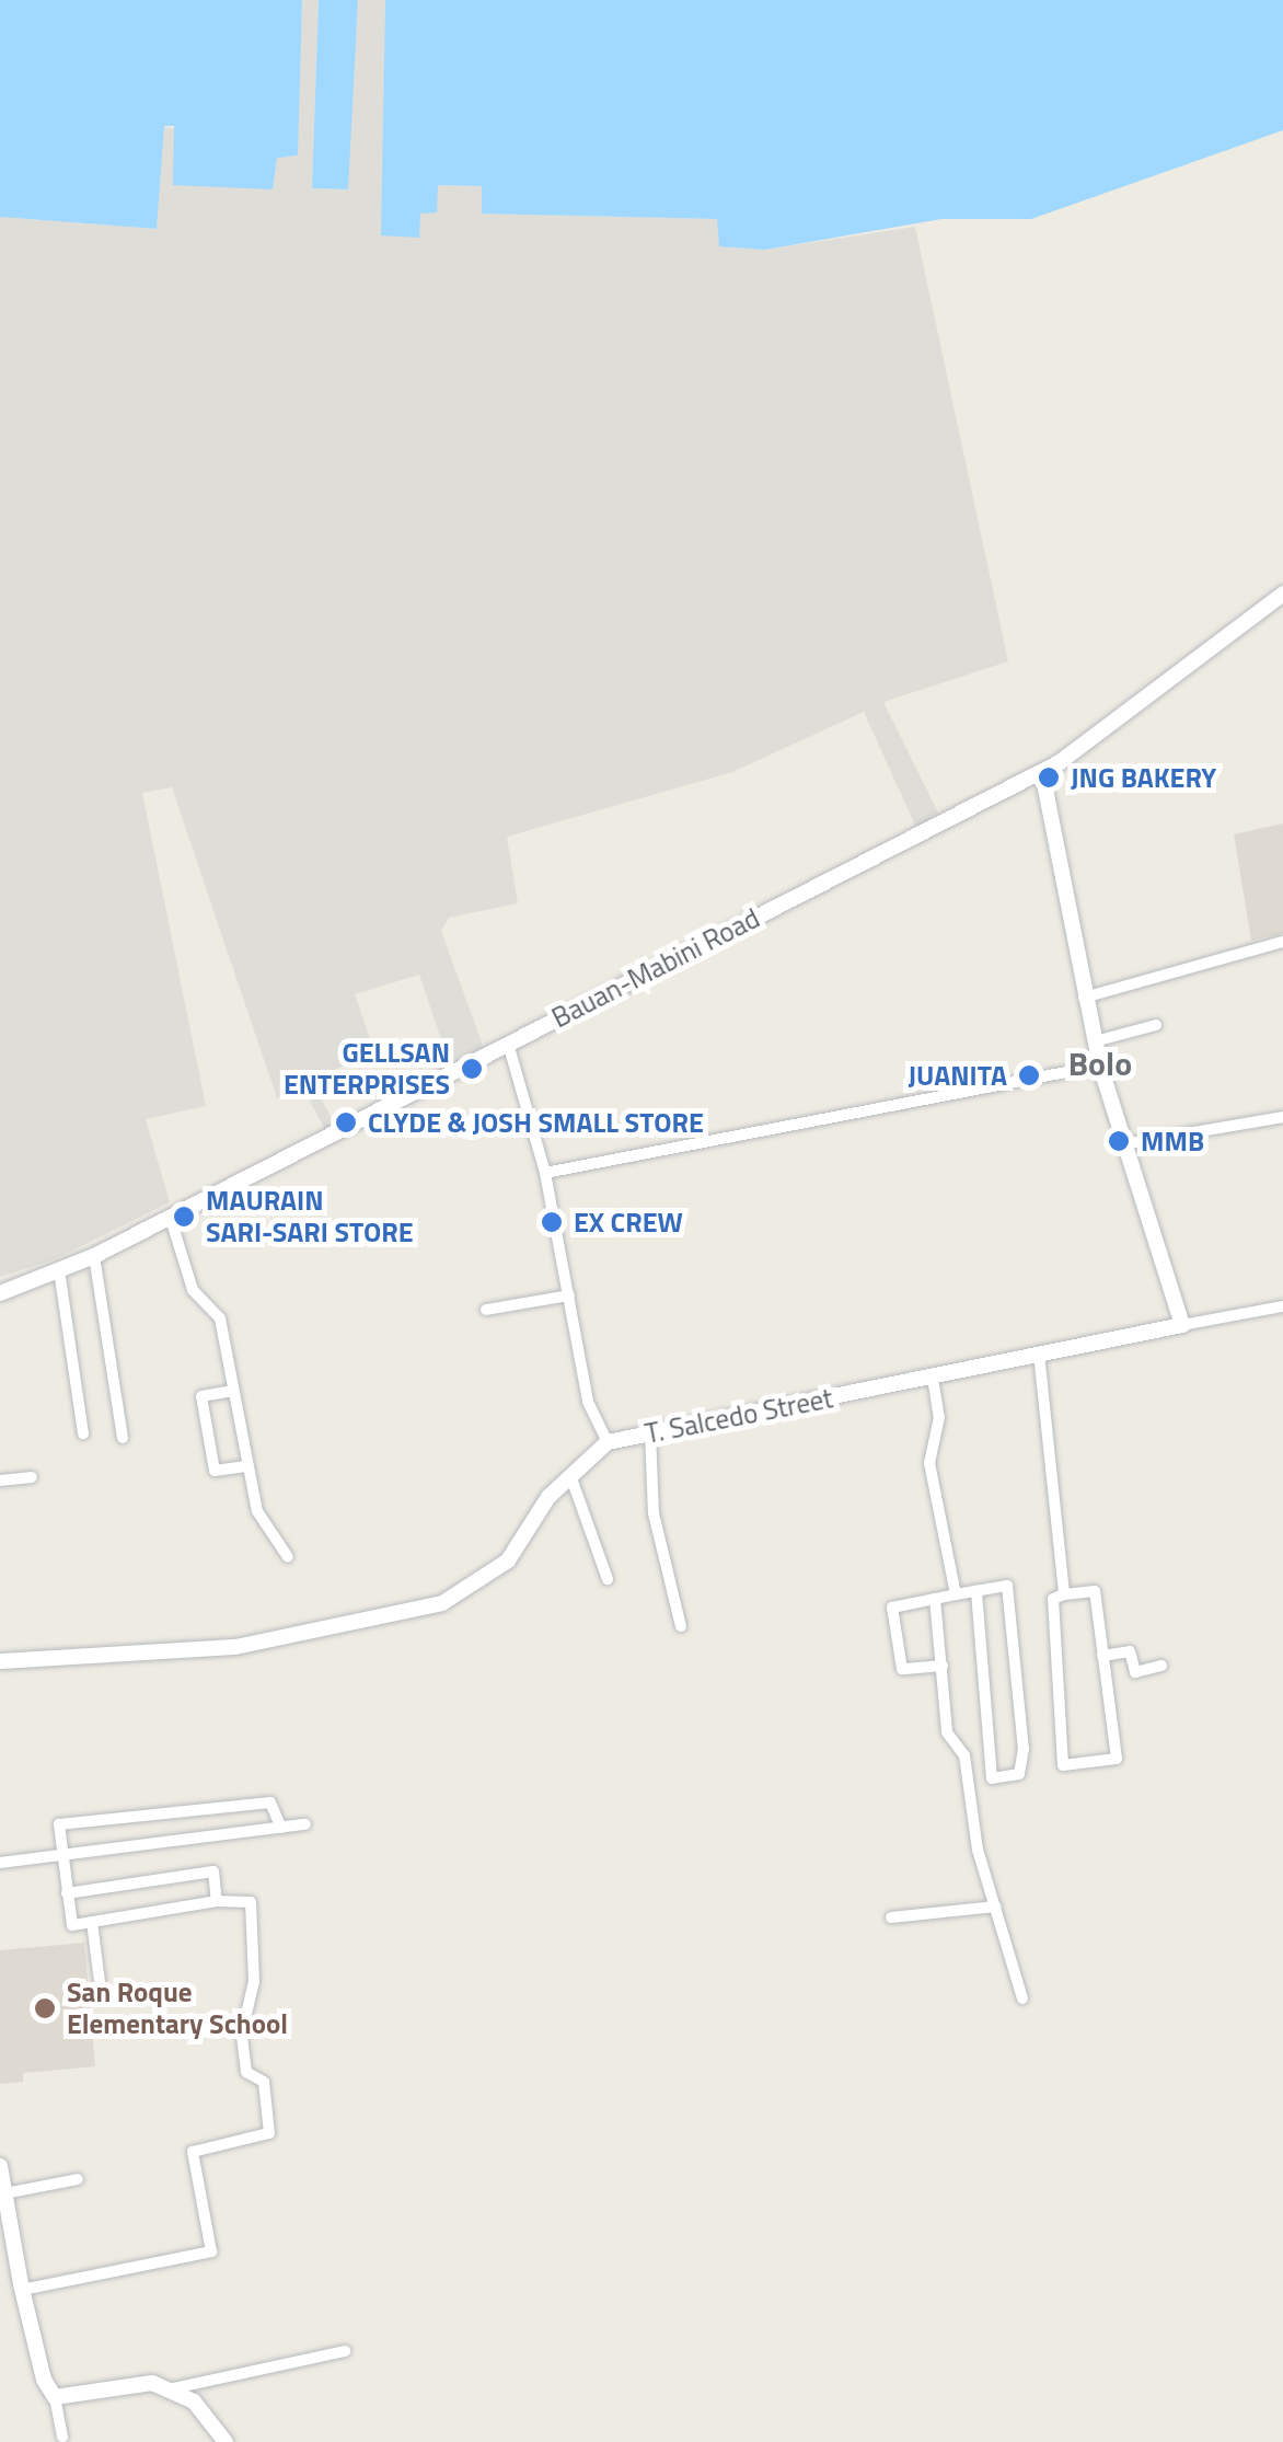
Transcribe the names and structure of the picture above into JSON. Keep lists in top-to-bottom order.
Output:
{
  "streets": {
    "street": ["Bauan-Mabini Road", "T. Salcedo Street"]
  },
  "districts": ["Bolo"],
  "places": [
    "JNG BAKERY",
    "GELLSAN ENTERPRISES",
    "JUANITA",
    "CLYDE & JOSH SMALL STORE",
    "MMB",
    "MAURAIN SARI-SARI STORE",
    "EX CREW",
    "San Roque Elementary School"
  ]
}
